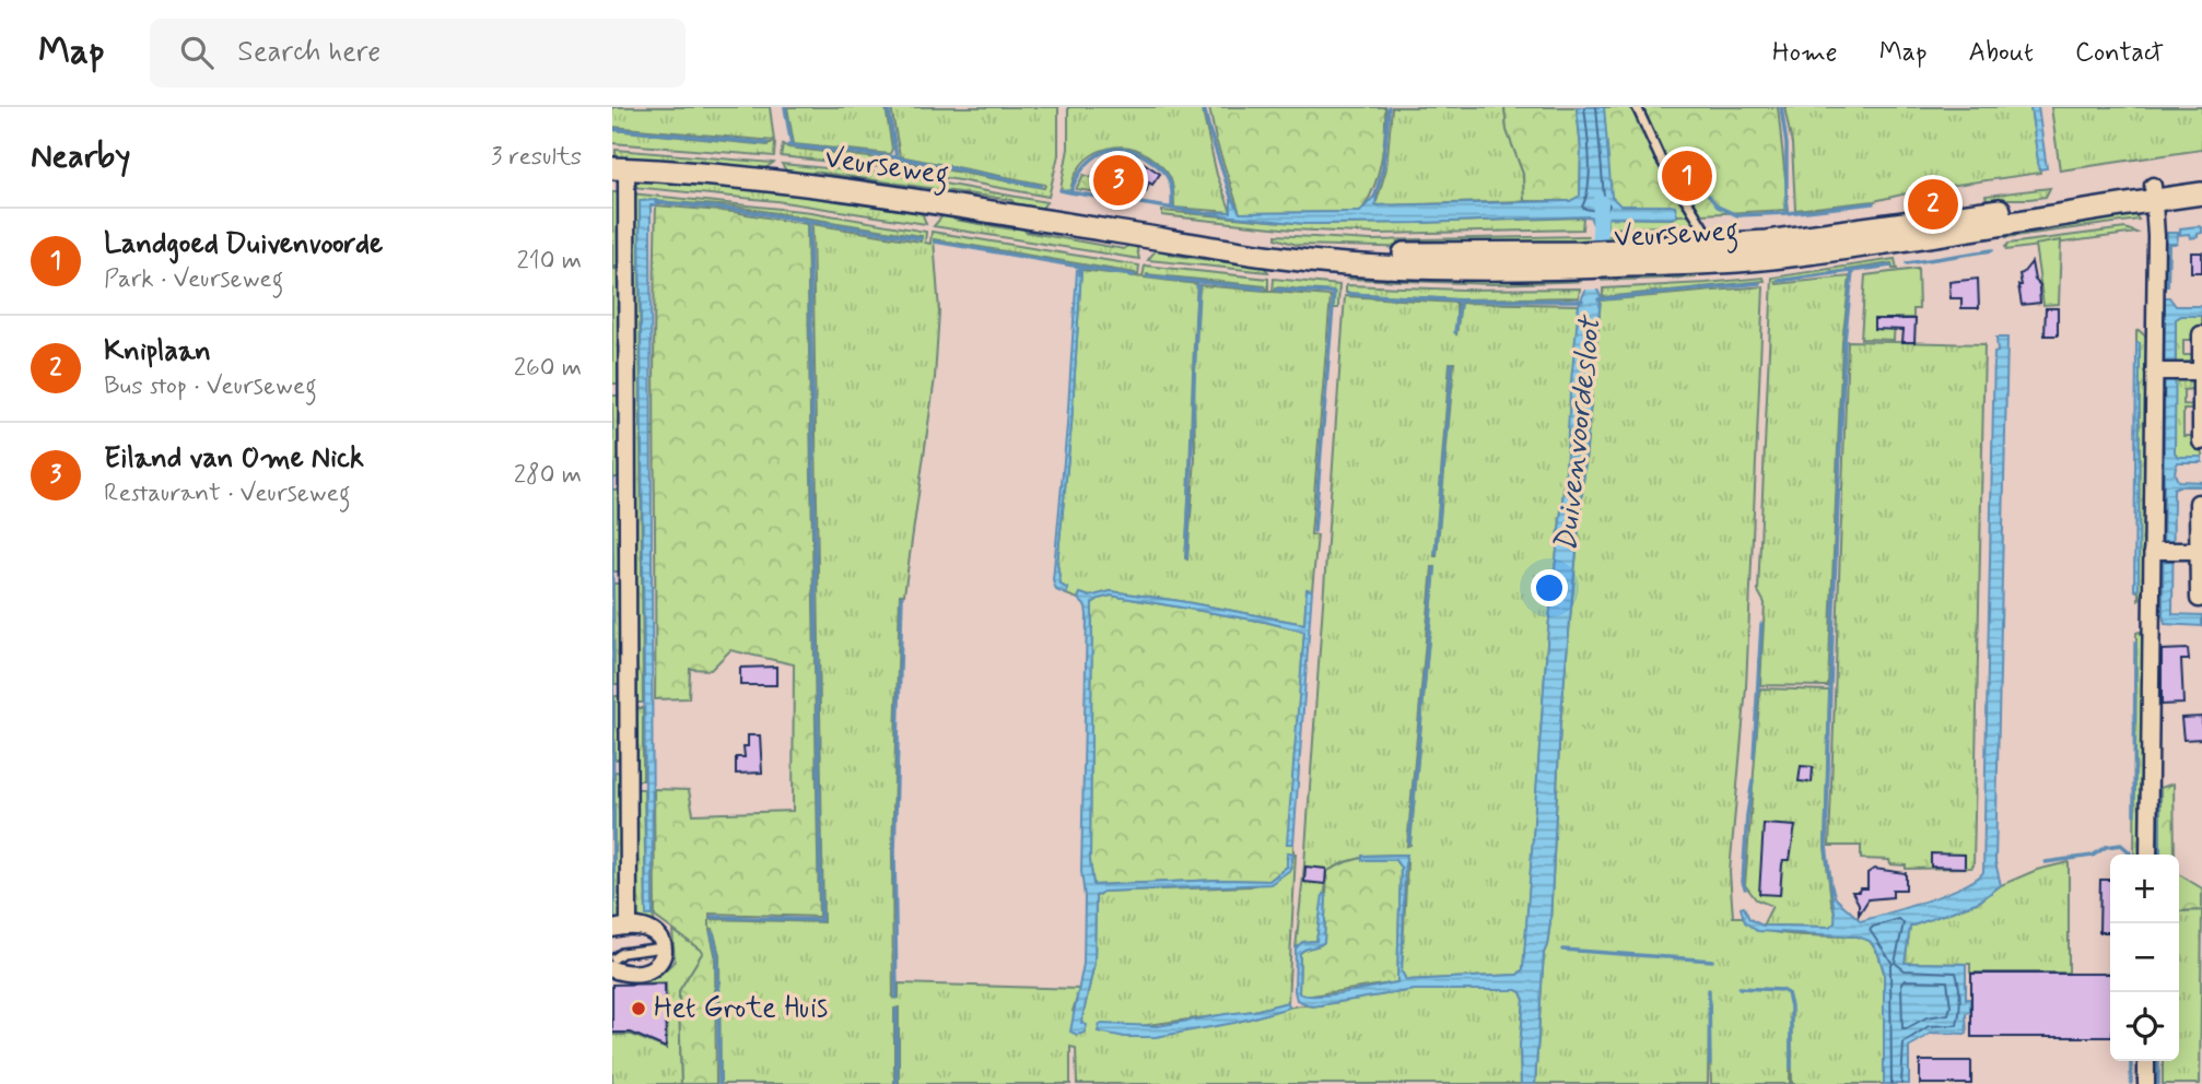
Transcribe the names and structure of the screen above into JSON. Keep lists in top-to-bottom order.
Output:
{
  "streets": {
    "main road": ["Veurseweg"]
  },
  "water": ["Duivenvoordesloot"],
  "places": ["Het Grote Huis"],
  "page": {
    "header": "Map",
    "search": "Search here",
    "nav": [
      "Home",
      "Map",
      "About",
      "Contact"
    ],
    "heading": ["Nearby", "3 results"],
    "pins": ["1", "3", "2"],
    "list": [
      {
        "mark": "1",
        "name": "Landgoed Duivenvoorde",
        "note": "Park · Veurseweg",
        "value": "210 m"
      },
      {
        "mark": "2",
        "name": "Kniplaan",
        "note": "Bus stop · Veurseweg",
        "value": "260 m"
      },
      {
        "mark": "3",
        "name": "Eiland van Ome Nick",
        "note": "Restaurant · Veurseweg",
        "value": "280 m"
      }
    ],
    "map_buttons": ["+", "−"]
  }
}
